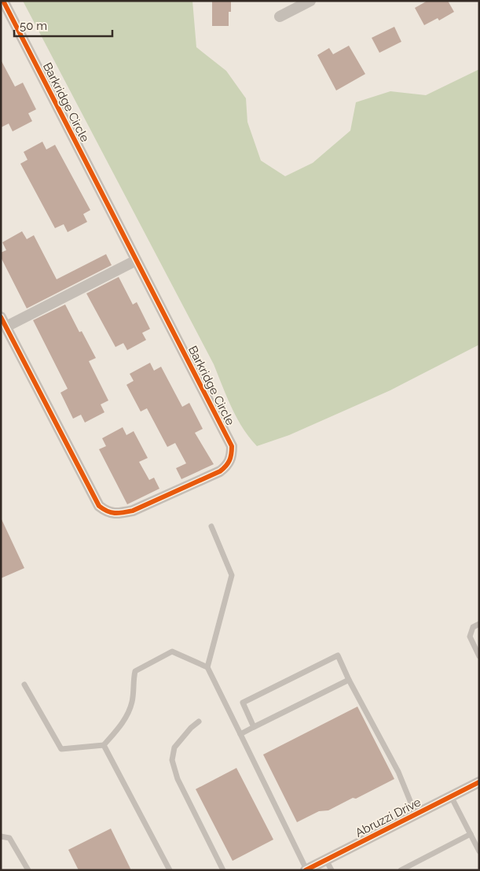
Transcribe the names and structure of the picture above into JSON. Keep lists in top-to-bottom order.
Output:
{
  "streets": {
    "street": ["Barkridge Circle", "Abruzzi Drive"]
  },
  "scale_bar": "50 m"
}
